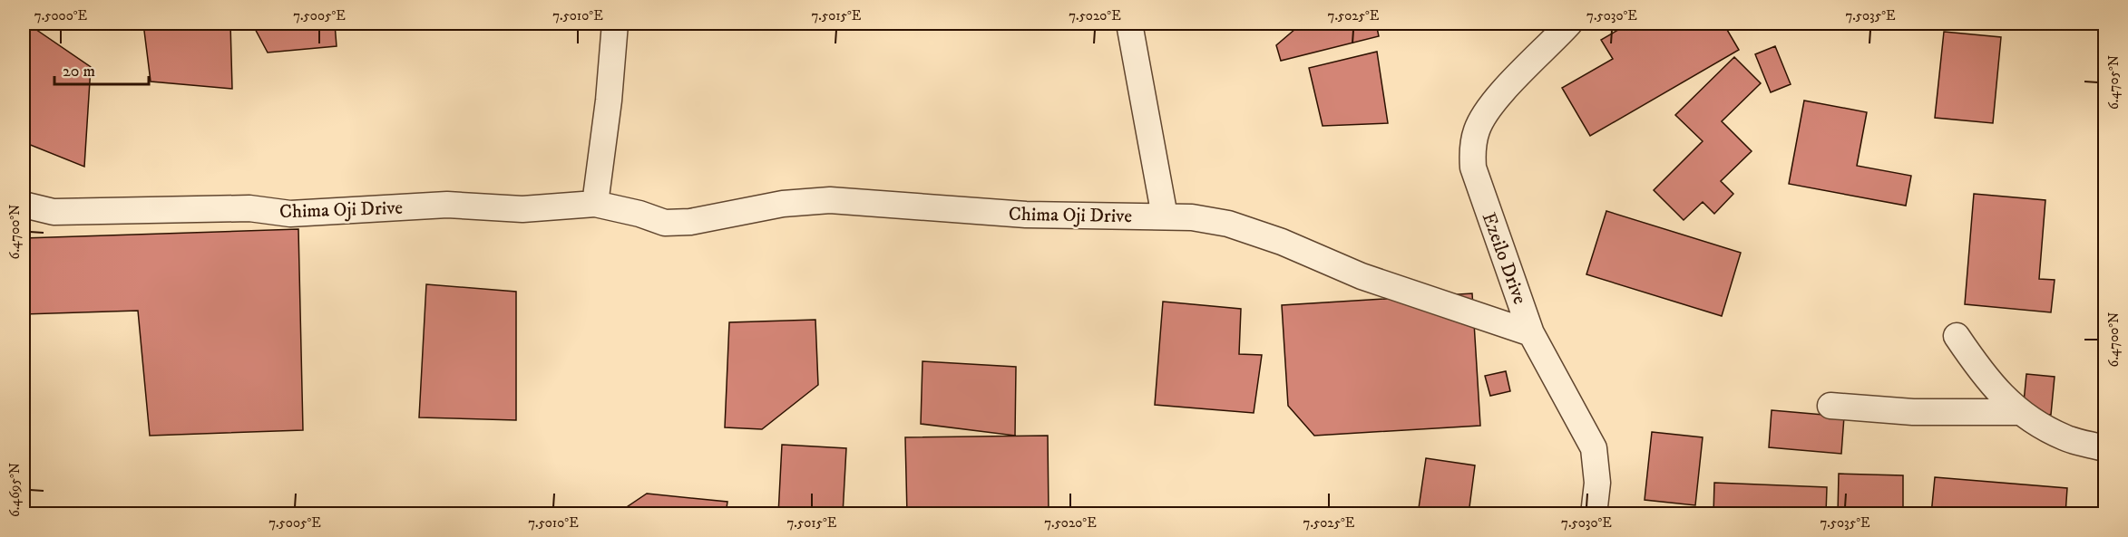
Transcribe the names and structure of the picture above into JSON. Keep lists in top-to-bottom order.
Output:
{
  "streets": {
    "street": ["Chima Oji Drive", "Ezeilo Drive"]
  },
  "crossings": [
    ["Chima Oji Drive", "Ezeilo Drive"]
  ],
  "scale_bar": "20 m",
  "coordinates": [
    "7.5000°E",
    "7.5005°E",
    "7.5010°E",
    "7.5015°E",
    "7.5020°E",
    "7.5025°E",
    "7.5030°E",
    "7.5035°E",
    "6.4705°N",
    "6.4700°N",
    "6.4695°N"
  ]
}
